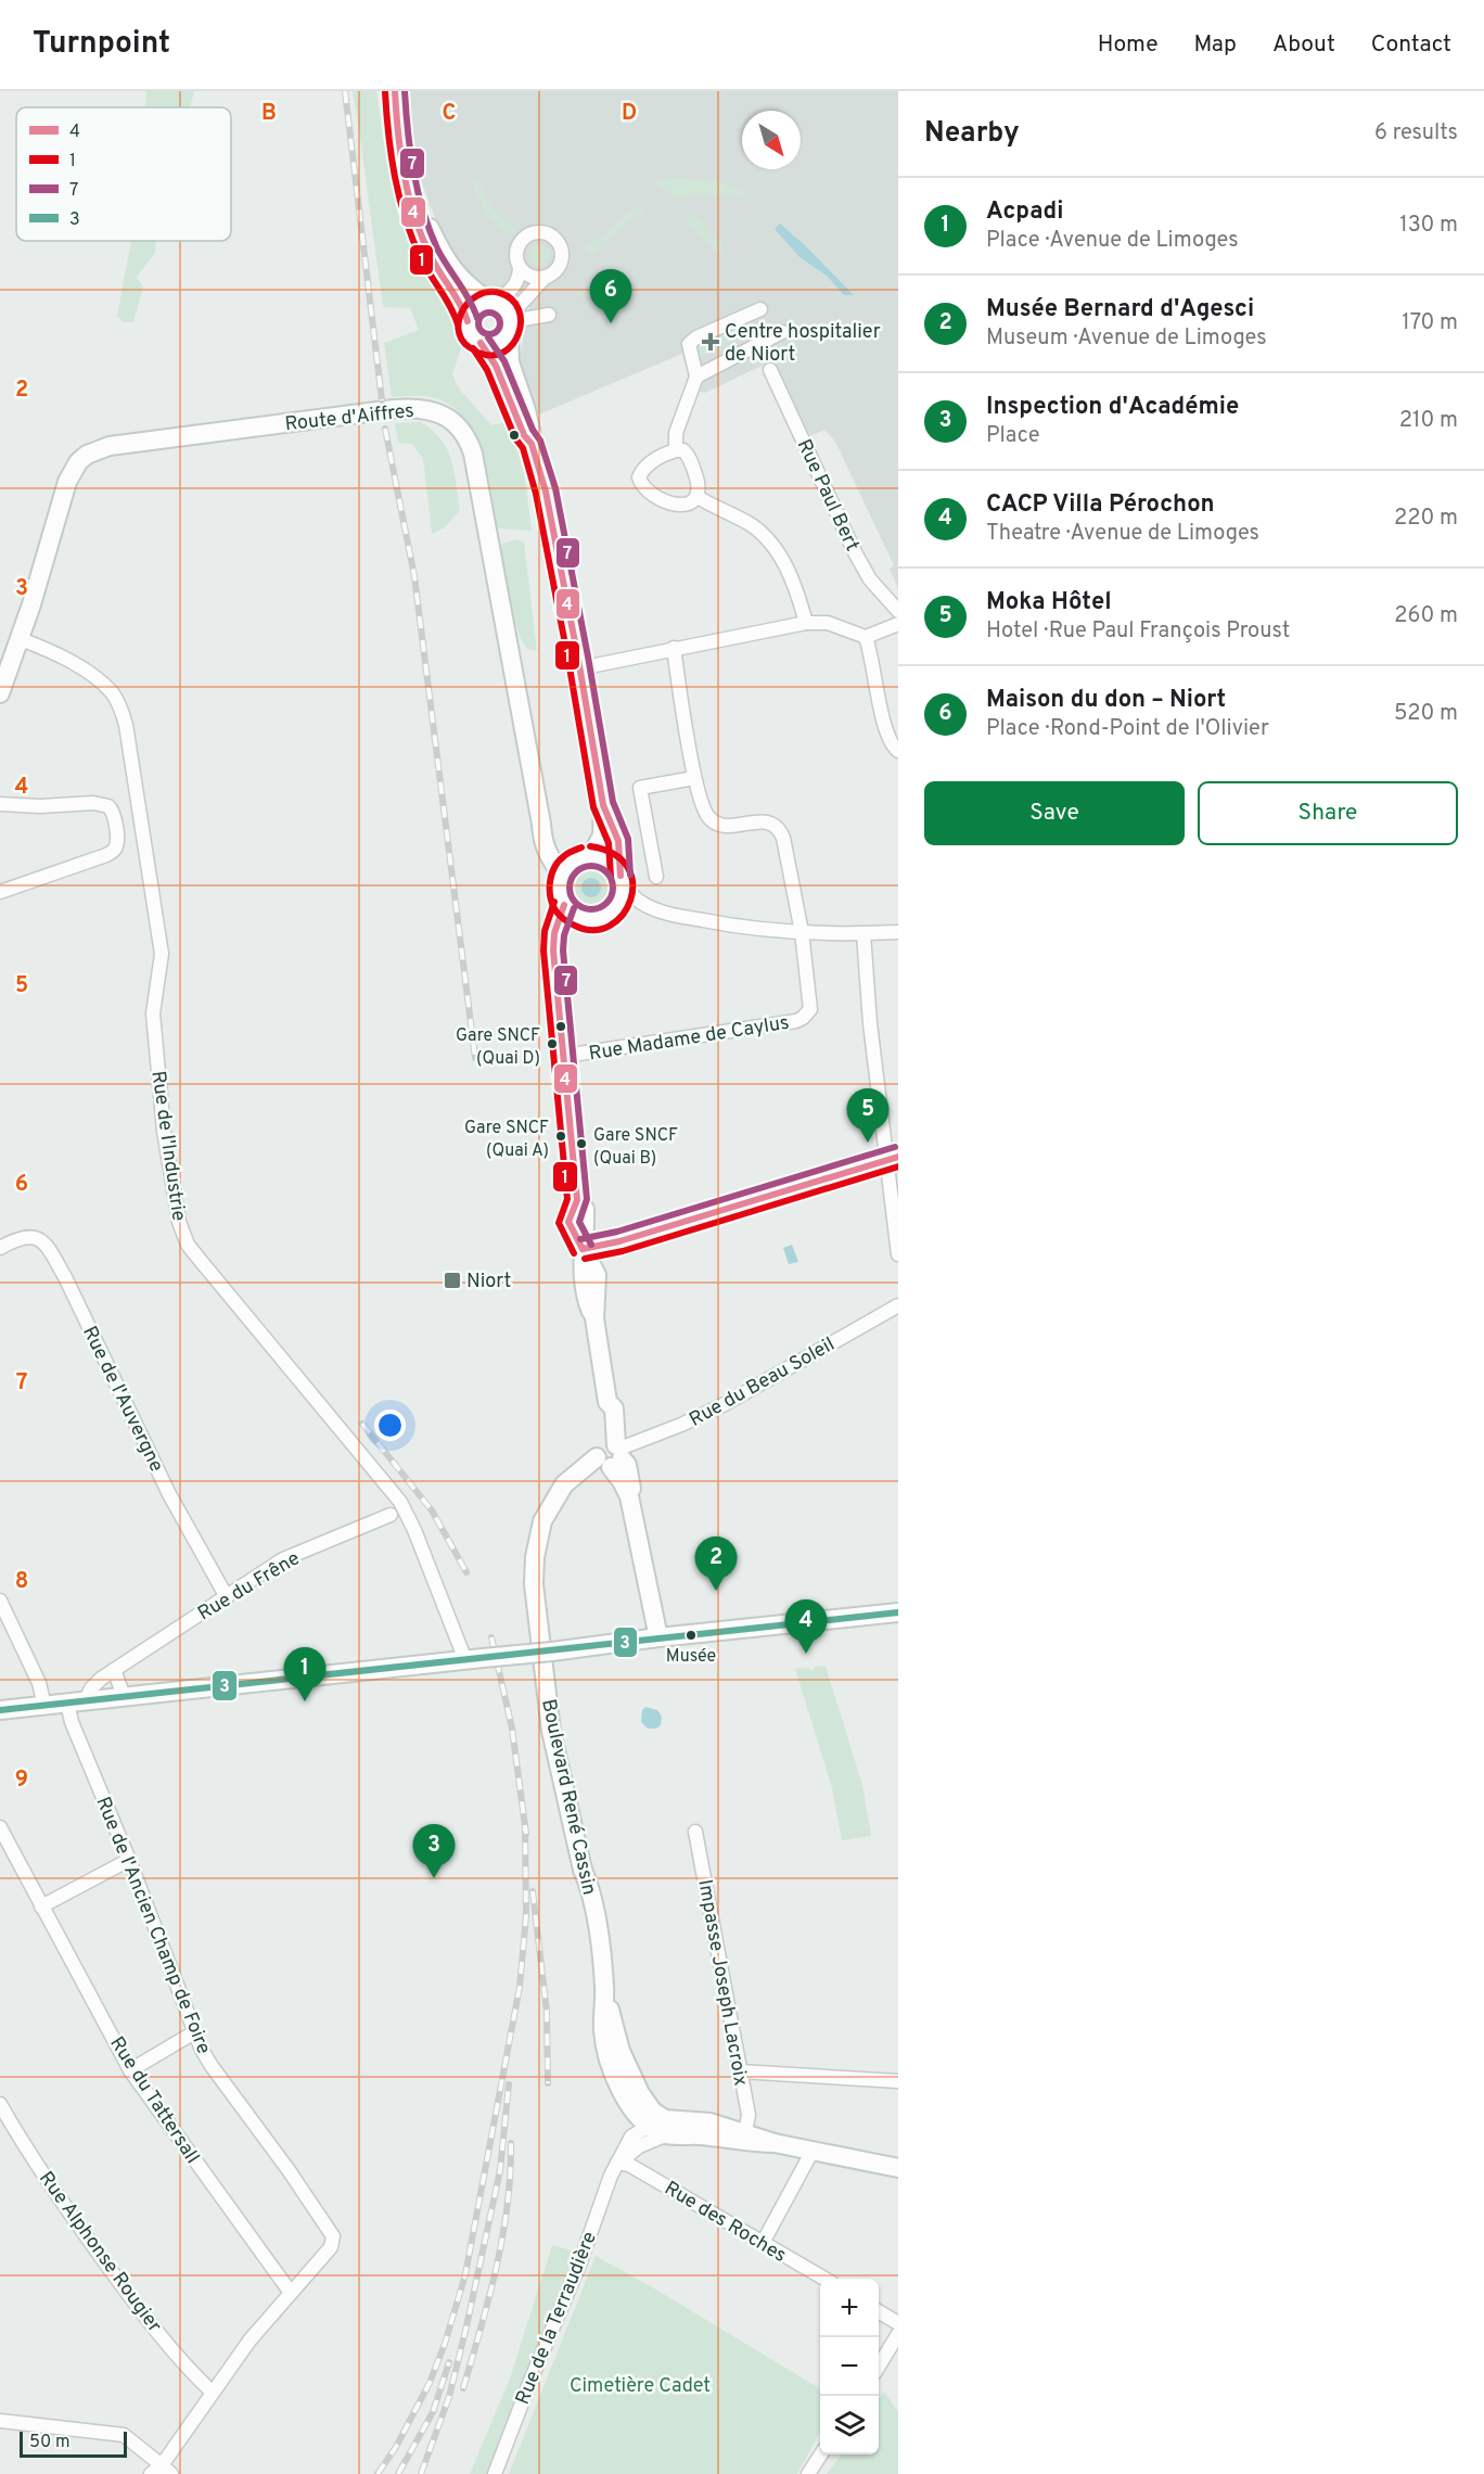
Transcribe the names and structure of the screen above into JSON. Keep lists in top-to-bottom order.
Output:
{
  "streets": {
    "main road": ["Route d'Aiffres", "Boulevard René Cassin"],
    "street": [
      "Rue Paul Bert",
      "Rue Madame de Caylus",
      "Rue de l'Industrie",
      "Rue du Beau Soleil",
      "Rue de l'Auvergne",
      "Rue du Frêne",
      "Rue de l'Ancien Champ de Foire",
      "Impasse Joseph Lacroix",
      "Rue du Tattersall",
      "Rue des Roches",
      "Rue Alphonse Rougier",
      "Rue de la Terraudière"
    ]
  },
  "crossings": [
    ["Route d'Aiffres", "Rue de l'Industrie"],
    ["Rue du Beau Soleil", "Boulevard René Cassin"],
    ["Rue de l'Auvergne", "Rue du Frêne"],
    ["Rue du Frêne", "Rue de l'Ancien Champ de Foire"],
    ["Boulevard René Cassin", "Rue de la Terraudière"],
    ["Rue de l'Ancien Champ de Foire", "Rue du Tattersall"],
    ["Rue de l'Ancien Champ de Foire", "Rue Alphonse Rougier"],
    ["Rue des Roches", "Rue de la Terraudière"]
  ],
  "parks": ["Cimetière Cadet"],
  "places": {
    "health": ["Centre hospitalier de Niort"],
    "other": [
      "Gare SNCF (Quai D)",
      "Gare SNCF (Quai A)",
      "Gare SNCF (Quai B)",
      "Musée"
    ],
    "transit": ["Niort"]
  },
  "lines": [
    "transit line 4",
    "transit line 7",
    "transit line 1",
    "transit line 3"
  ],
  "legend": [
    "4",
    "1",
    "7",
    "3"
  ],
  "scale_bar": "50 m",
  "north": "bottom right",
  "page": {
    "header": "Turnpoint",
    "nav": [
      "Home",
      "Map",
      "About",
      "Contact"
    ],
    "heading": ["Nearby", "6 results"],
    "list": [
      {
        "mark": "1",
        "name": "Acpadi",
        "note": "Place · Avenue de Limoges",
        "value": "130 m"
      },
      {
        "mark": "2",
        "name": "Musée Bernard d'Agesci",
        "note": "Museum · Avenue de Limoges",
        "value": "170 m"
      },
      {
        "mark": "3",
        "name": "Inspection d'Académie",
        "note": "Place",
        "value": "210 m"
      },
      {
        "mark": "4",
        "name": "CACP Villa Pérochon",
        "note": "Theatre · Avenue de Limoges",
        "value": "220 m"
      },
      {
        "mark": "5",
        "name": "Moka Hôtel",
        "note": "Hotel · Rue Paul François Proust",
        "value": "260 m"
      },
      {
        "mark": "6",
        "name": "Maison du don – Niort",
        "note": "Place · Rond-Point de l'Olivier",
        "value": "520 m"
      }
    ],
    "pins": [
      "6",
      "5",
      "2",
      "4",
      "1",
      "3"
    ],
    "buttons": ["Save", "Share"],
    "map_buttons": ["+", "−"],
    "scale": "50 m"
  },
  "grid": {
    "columns": ["B", "C", "D"],
    "rows": [
      "2",
      "3",
      "4",
      "5",
      "6",
      "7",
      "8",
      "9"
    ]
  }
}
